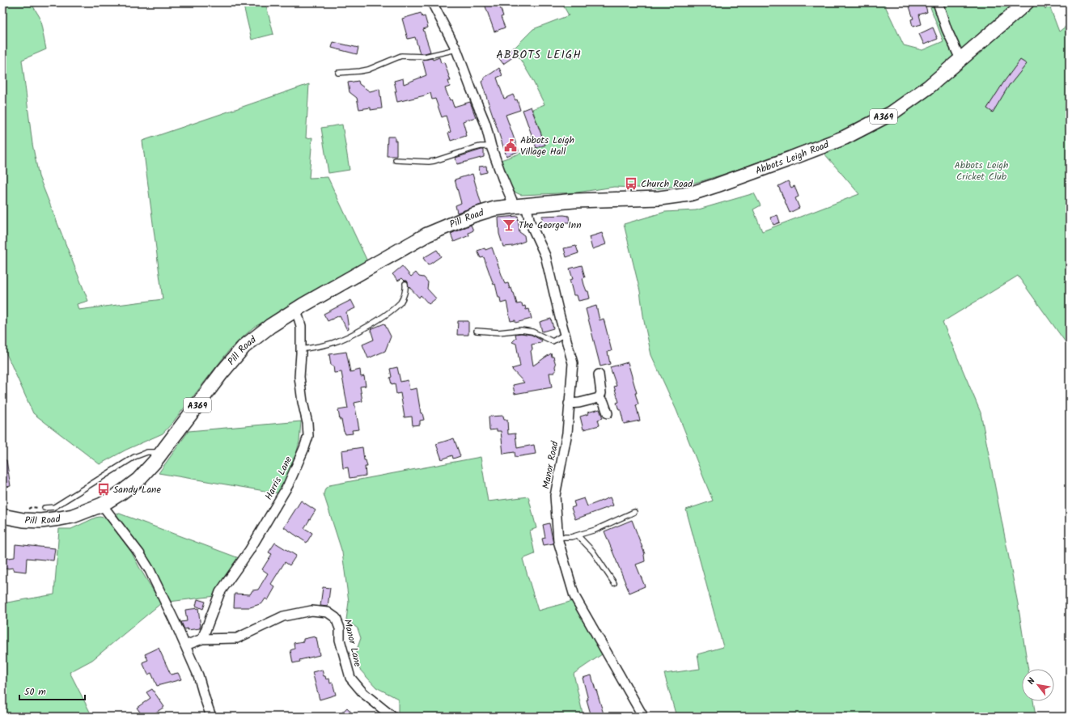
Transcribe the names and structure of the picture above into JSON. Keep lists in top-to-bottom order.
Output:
{
  "streets": {
    "main road": ["A369", "Abbots Leigh Road", "Pill Road"],
    "street": ["Manor Road", "Harris Lane", "Manor Lane"]
  },
  "crossings": [
    ["Abbots Leigh Road", "Pill Road"],
    ["Abbots Leigh Road", "Manor Road"],
    ["Pill Road", "Manor Road"],
    ["Pill Road", "Harris Lane"],
    ["Harris Lane", "Manor Lane"]
  ],
  "districts": ["ABBOTS LEIGH"],
  "parks": ["Abbots Leigh Cricket Club"],
  "places": {
    "public building": ["Abbots Leigh Village Hall"],
    "bus stop": ["Church Road", "Sandy Lane"],
    "bar": ["The George Inn"]
  },
  "scale_bar": "50 m",
  "north": "top left"
}
